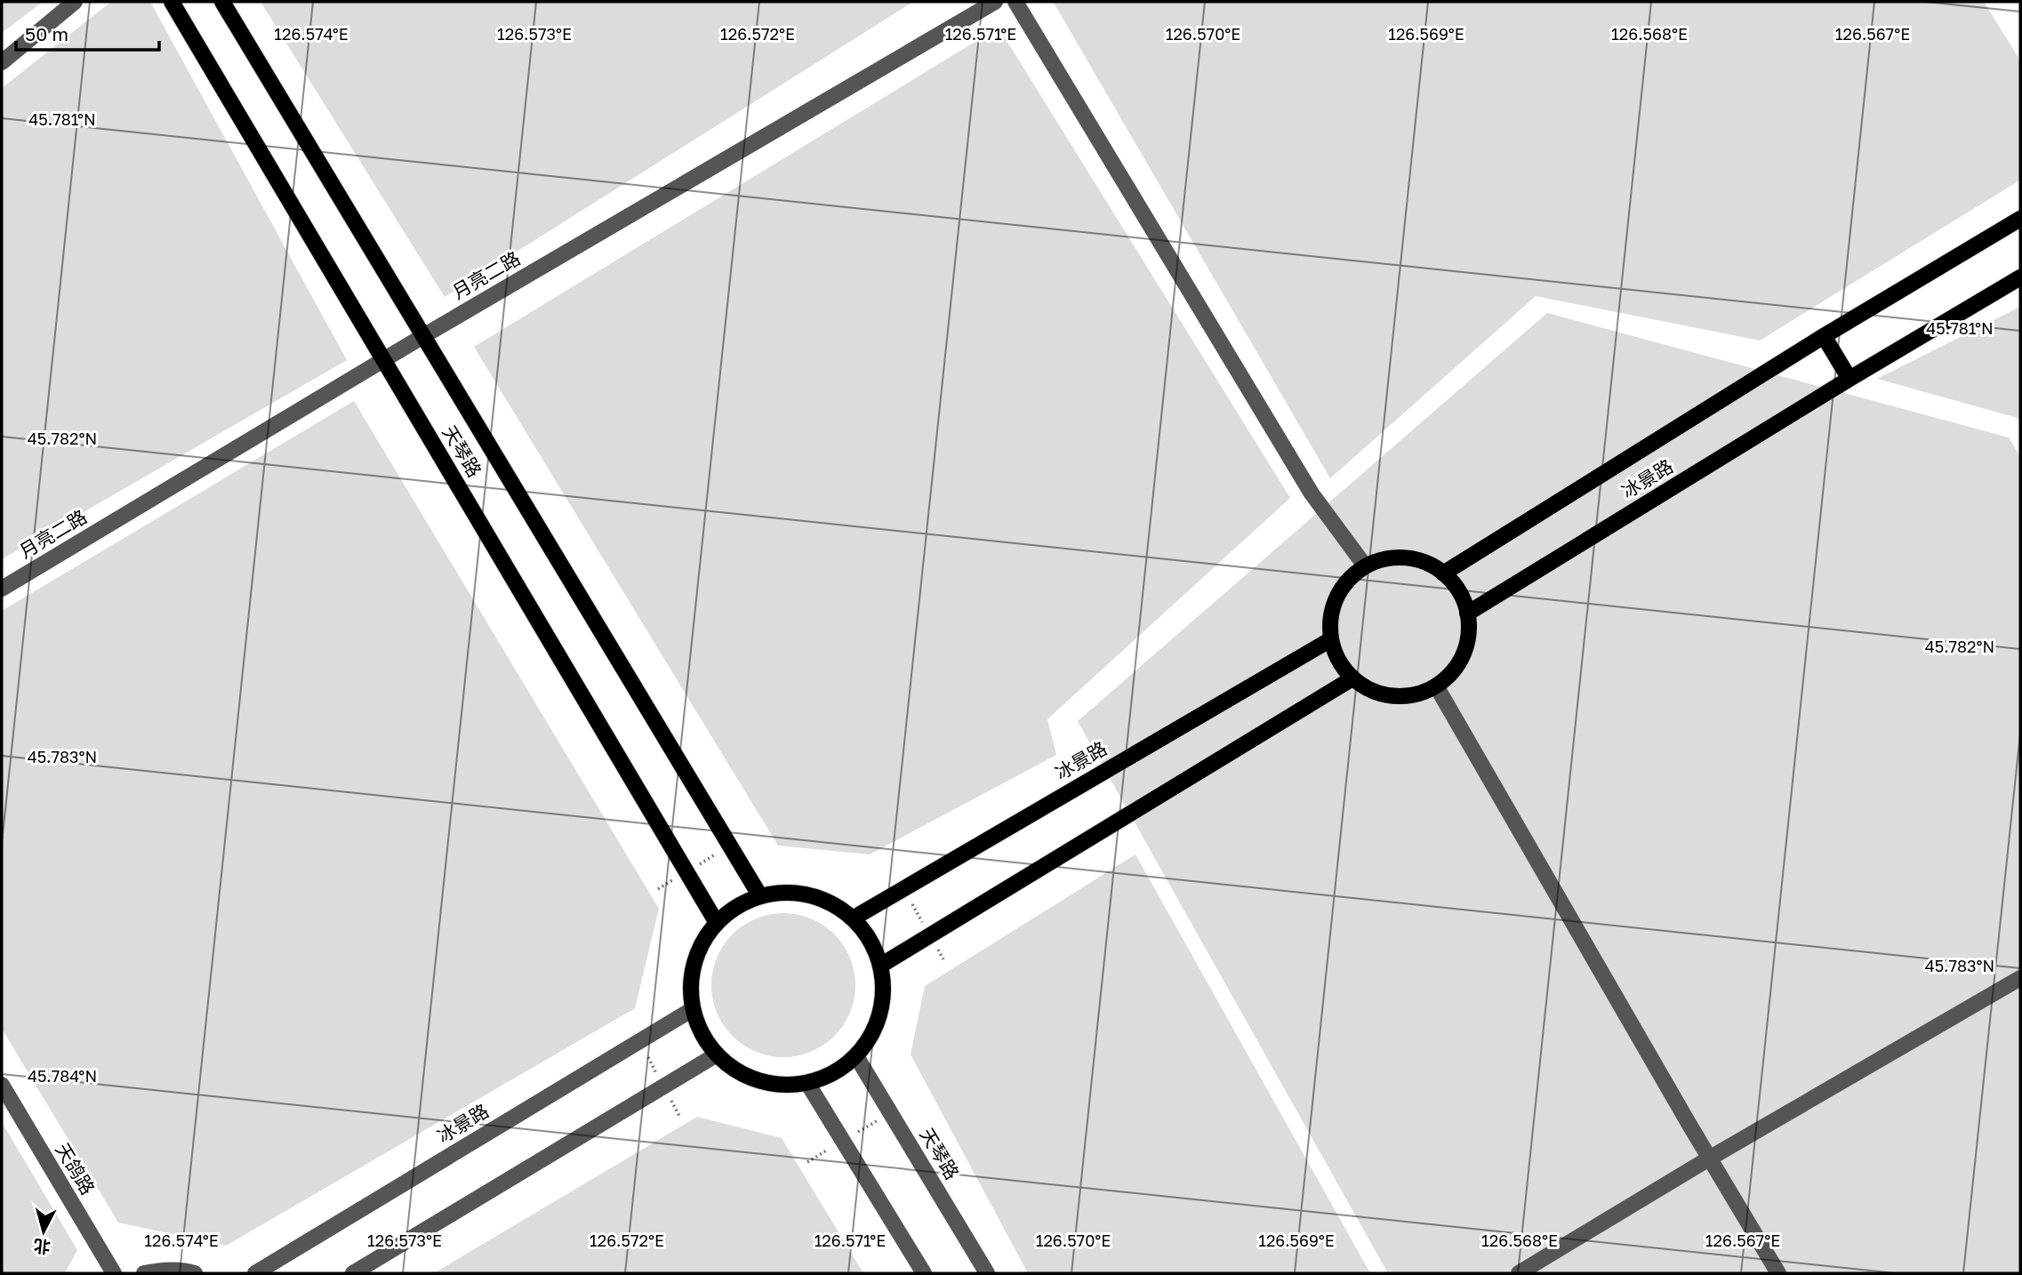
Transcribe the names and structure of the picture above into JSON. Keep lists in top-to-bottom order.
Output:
{
  "streets": {
    "main road": ["天琴路", "冰景路"],
    "street": ["月亮二路", "天鸽路"]
  },
  "crossings": [
    ["月亮二路", "天琴路"],
    ["天琴路", "冰景路"]
  ],
  "scale_bar": "50 m",
  "north": "bottom",
  "coordinates": [
    "126.574°E",
    "126.573°E",
    "126.572°E",
    "126.571°E",
    "126.570°E",
    "126.569°E",
    "126.568°E",
    "126.567°E",
    "45.781°N",
    "45.782°N",
    "45.783°N",
    "45.784°N"
  ]
}
